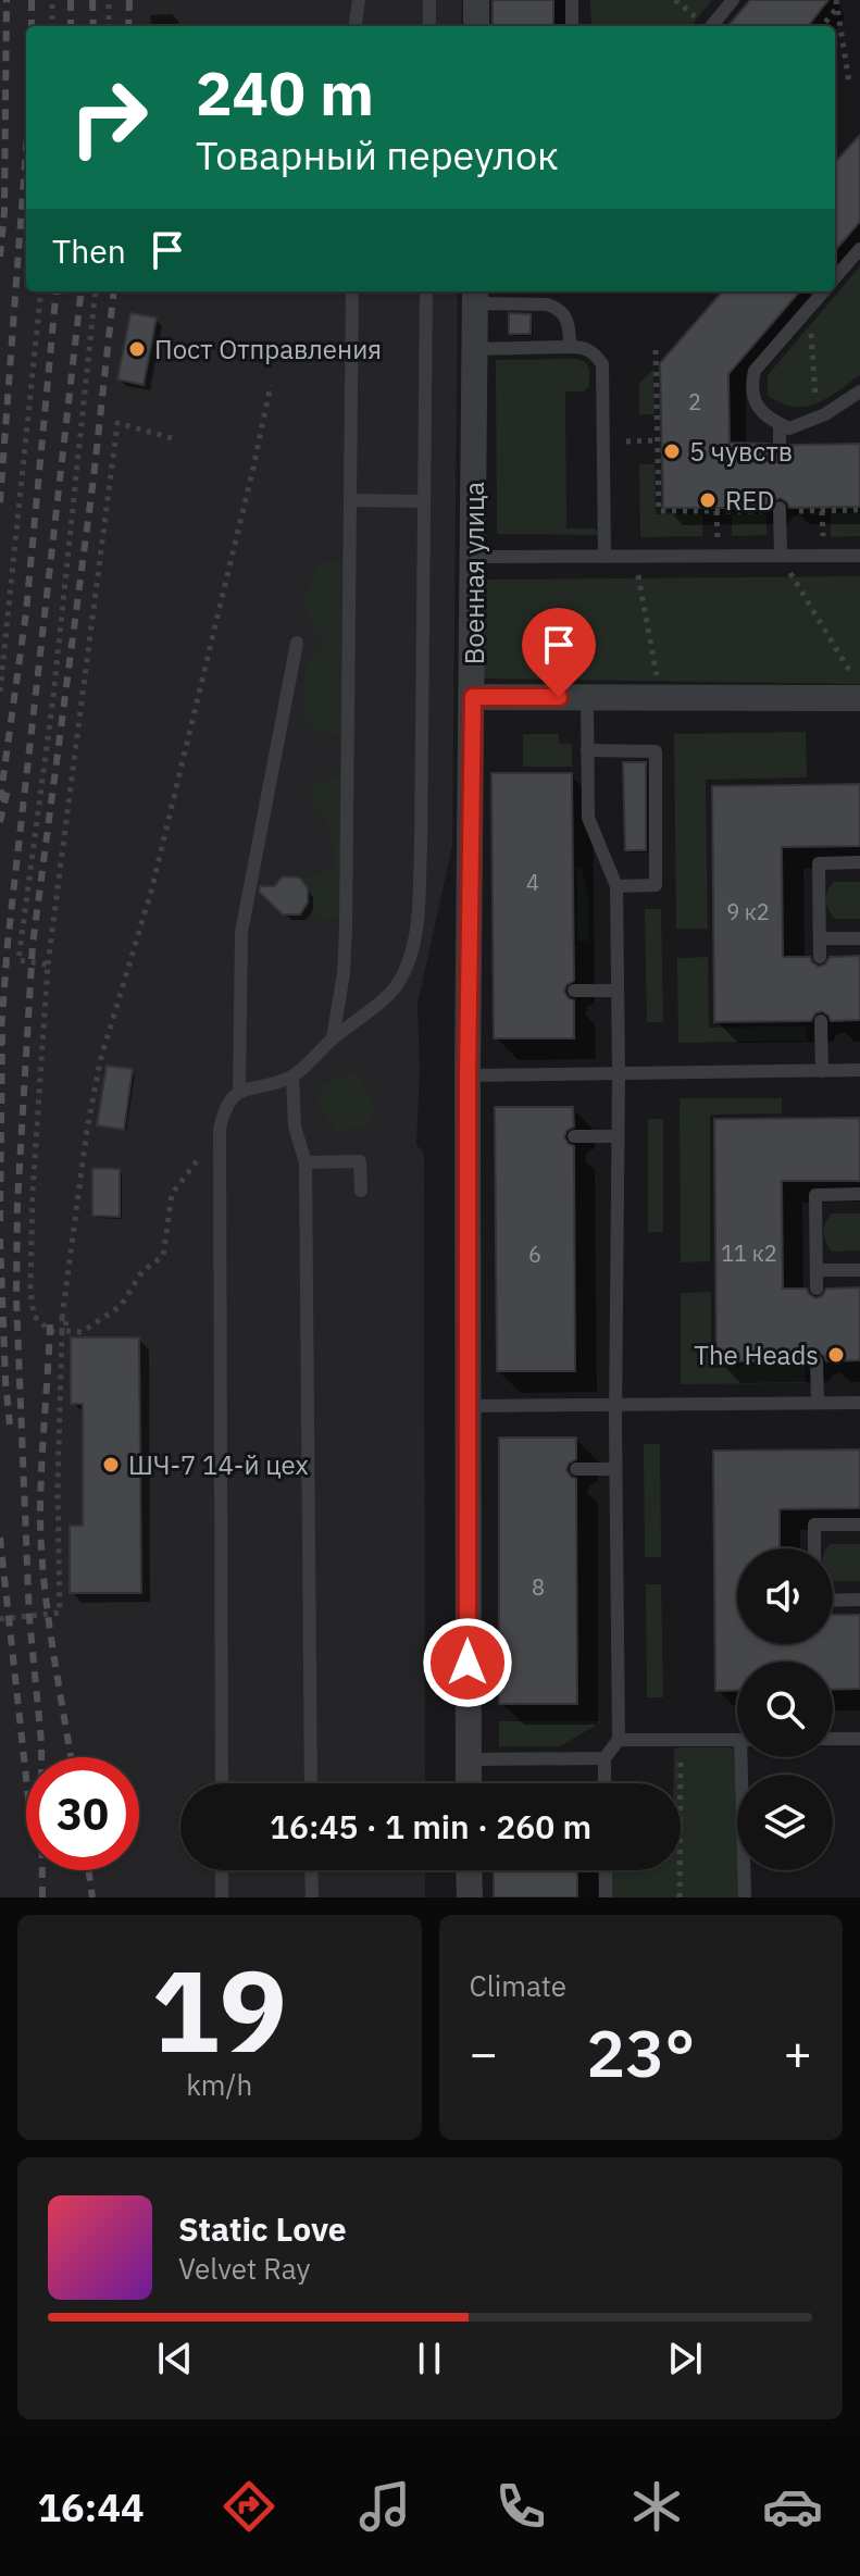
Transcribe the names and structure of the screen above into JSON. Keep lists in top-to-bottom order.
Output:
{
  "streets": {
    "street": ["Военная улица"]
  },
  "places": [
    "Пост Отправления",
    "5 чувств",
    "RED",
    "The Heads",
    "ШЧ-7 14-й цех"
  ],
  "house_numbers": [
    "2",
    "4",
    "9 к2",
    "11 к2",
    "6",
    "8"
  ],
  "page": {
    "turn": ["240 m", "Товарный переулок"],
    "then": "Then",
    "limit": "30",
    "trip": "16:45 · 1 min · 260 m",
    "tile": [
      ["19", "km/h"],
      "Climate"
    ],
    "heat": ["−", "23°", "+"],
    "song": ["Static Love", "Velvet Ray"],
    "tabs": "16:44"
  }
}
